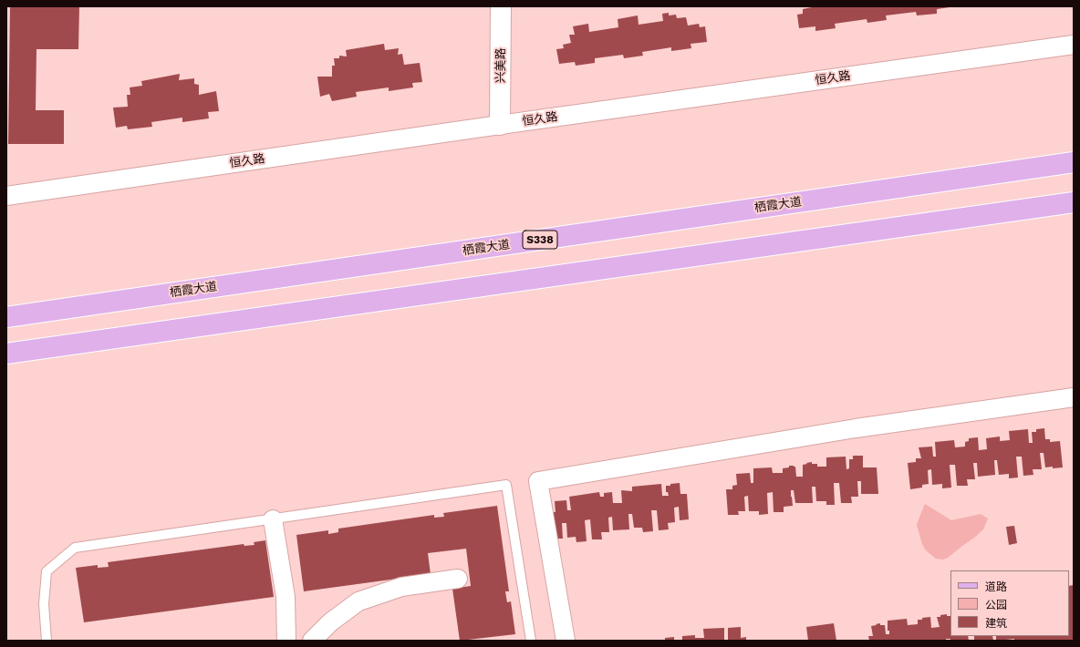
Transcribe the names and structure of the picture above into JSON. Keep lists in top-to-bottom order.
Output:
{
  "streets": {
    "main road": ["栖霞大道", "S338"],
    "street": ["兴美路", "恒久路"]
  },
  "crossings": [
    ["兴美路", "恒久路"]
  ],
  "legend": ["道路", "公园", "建筑"]
}
